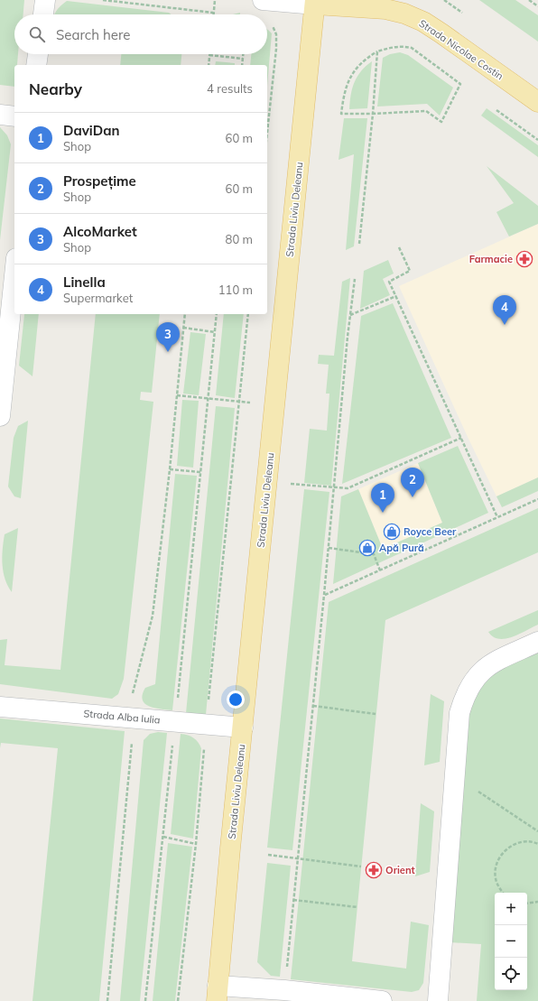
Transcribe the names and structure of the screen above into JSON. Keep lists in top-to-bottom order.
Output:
{
  "streets": {
    "main road": ["Strada Nicolae Costin", "Strada Liviu Deleanu"],
    "lane": ["Strada Alba Iulia"]
  },
  "crossings": [
    ["Strada Nicolae Costin", "Strada Liviu Deleanu"],
    ["Strada Liviu Deleanu", "Strada Alba Iulia"]
  ],
  "places": {
    "pharmacy": ["Farmacie", "Orient"],
    "shop": ["Royce Beer", "Apă Pură"]
  },
  "page": {
    "search": "Search here",
    "heading": ["Nearby", "4 results"],
    "list": [
      {
        "mark": "1",
        "name": "DaviDan",
        "note": "Shop",
        "value": "60 m"
      },
      {
        "mark": "2",
        "name": "Prospețime",
        "note": "Shop",
        "value": "60 m"
      },
      {
        "mark": "3",
        "name": "AlcoMarket",
        "note": "Shop",
        "value": "80 m"
      },
      {
        "mark": "4",
        "name": "Linella",
        "note": "Supermarket",
        "value": "110 m"
      }
    ],
    "pins": [
      "4",
      "3",
      "2",
      "1"
    ],
    "map_buttons": ["+", "−"]
  }
}
